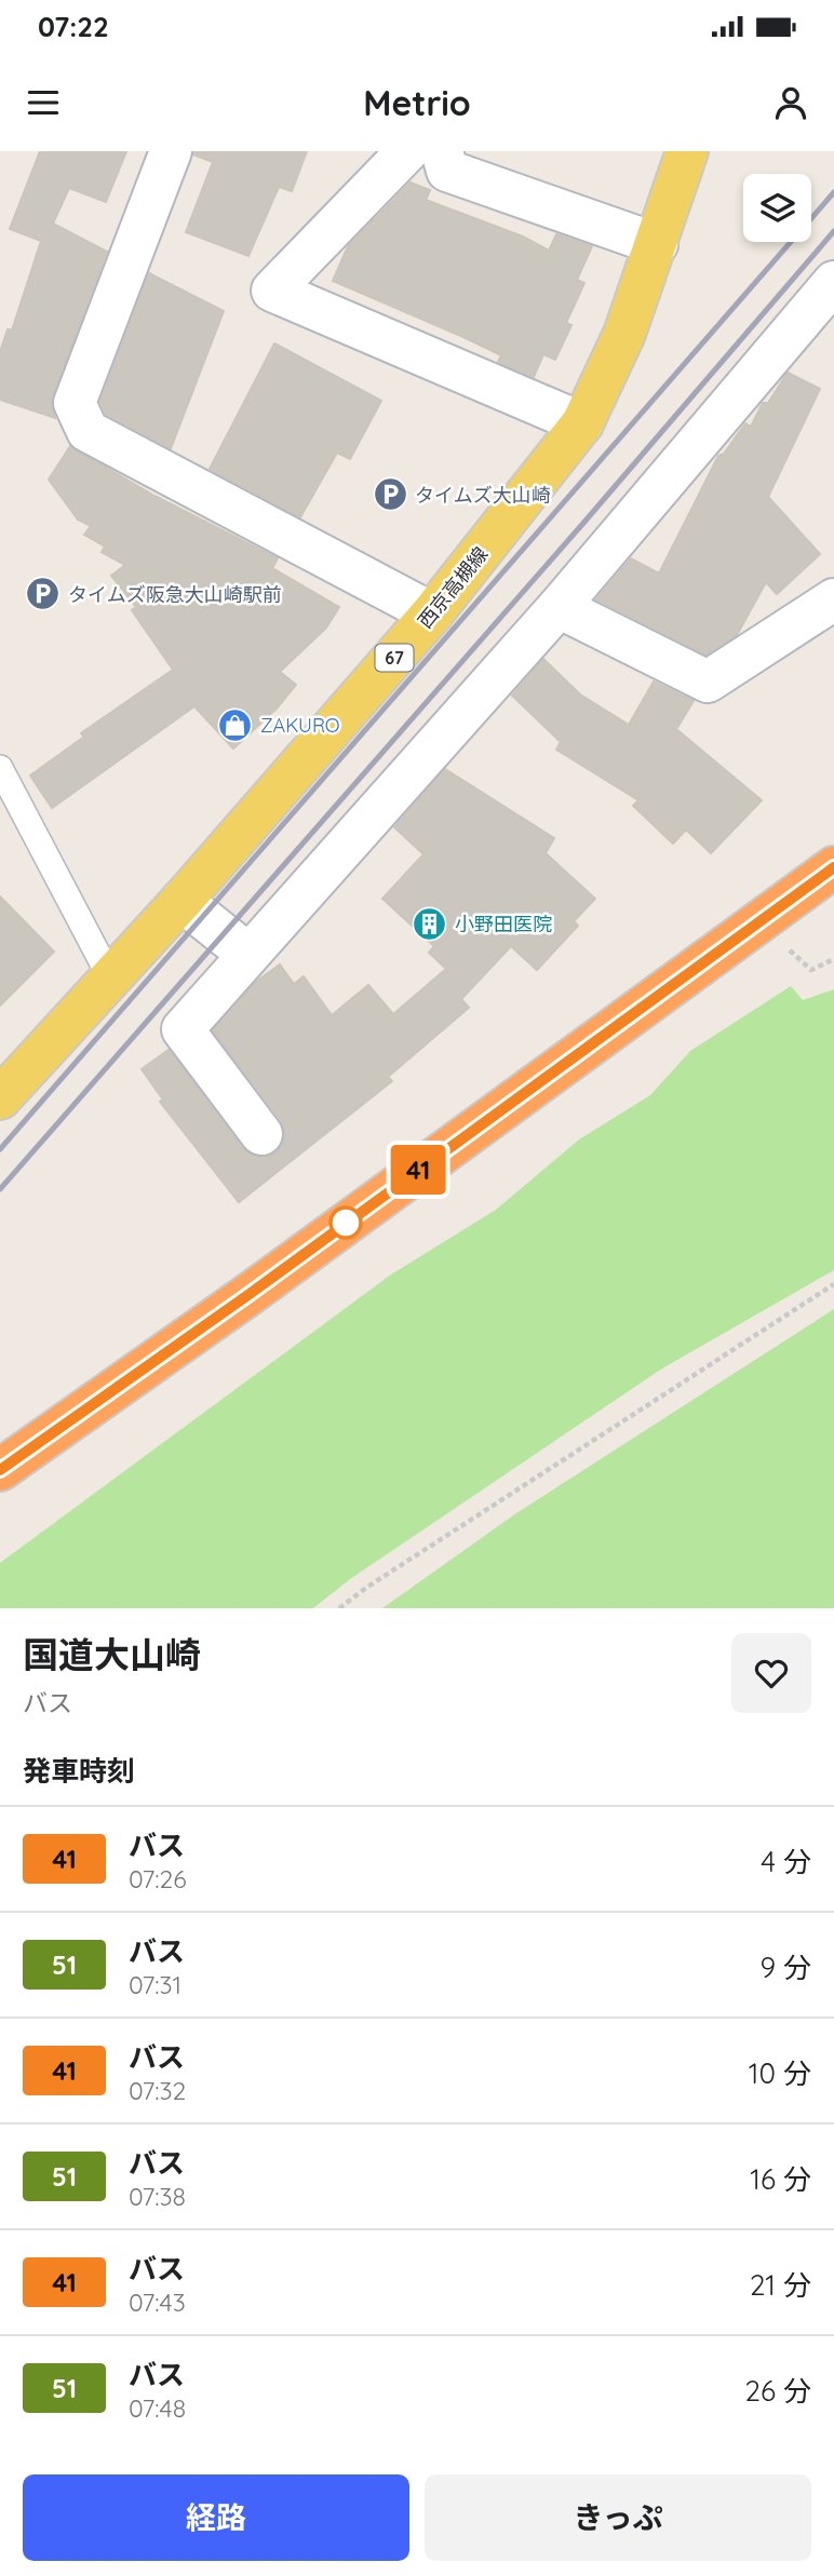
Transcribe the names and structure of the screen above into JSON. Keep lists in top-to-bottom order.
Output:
{
  "streets": {
    "main road": ["西京高槻線", "67"]
  },
  "places": {
    "parking": ["タイムズ大山崎", "タイムズ阪急大山崎駅前"],
    "shop": ["ZAKURO"],
    "building": ["小野田医院"]
  },
  "lines": ["bus line 41"],
  "page": {
    "status": "07:22",
    "header": "Metrio",
    "on_map": "41",
    "heading": [
      ["国道大山崎", "バス"],
      "発車時刻"
    ],
    "list": [
      {
        "mark": "41",
        "name": "バス",
        "note": "07:26",
        "value": "4 分"
      },
      {
        "mark": "51",
        "name": "バス",
        "note": "07:31",
        "value": "9 分"
      },
      {
        "mark": "41",
        "name": "バス",
        "note": "07:32",
        "value": "10 分"
      },
      {
        "mark": "51",
        "name": "バス",
        "note": "07:38",
        "value": "16 分"
      },
      {
        "mark": "41",
        "name": "バス",
        "note": "07:43",
        "value": "21 分"
      },
      {
        "mark": "51",
        "name": "バス",
        "note": "07:48",
        "value": "26 分"
      }
    ],
    "buttons": ["経路", "きっぷ"]
  }
}
